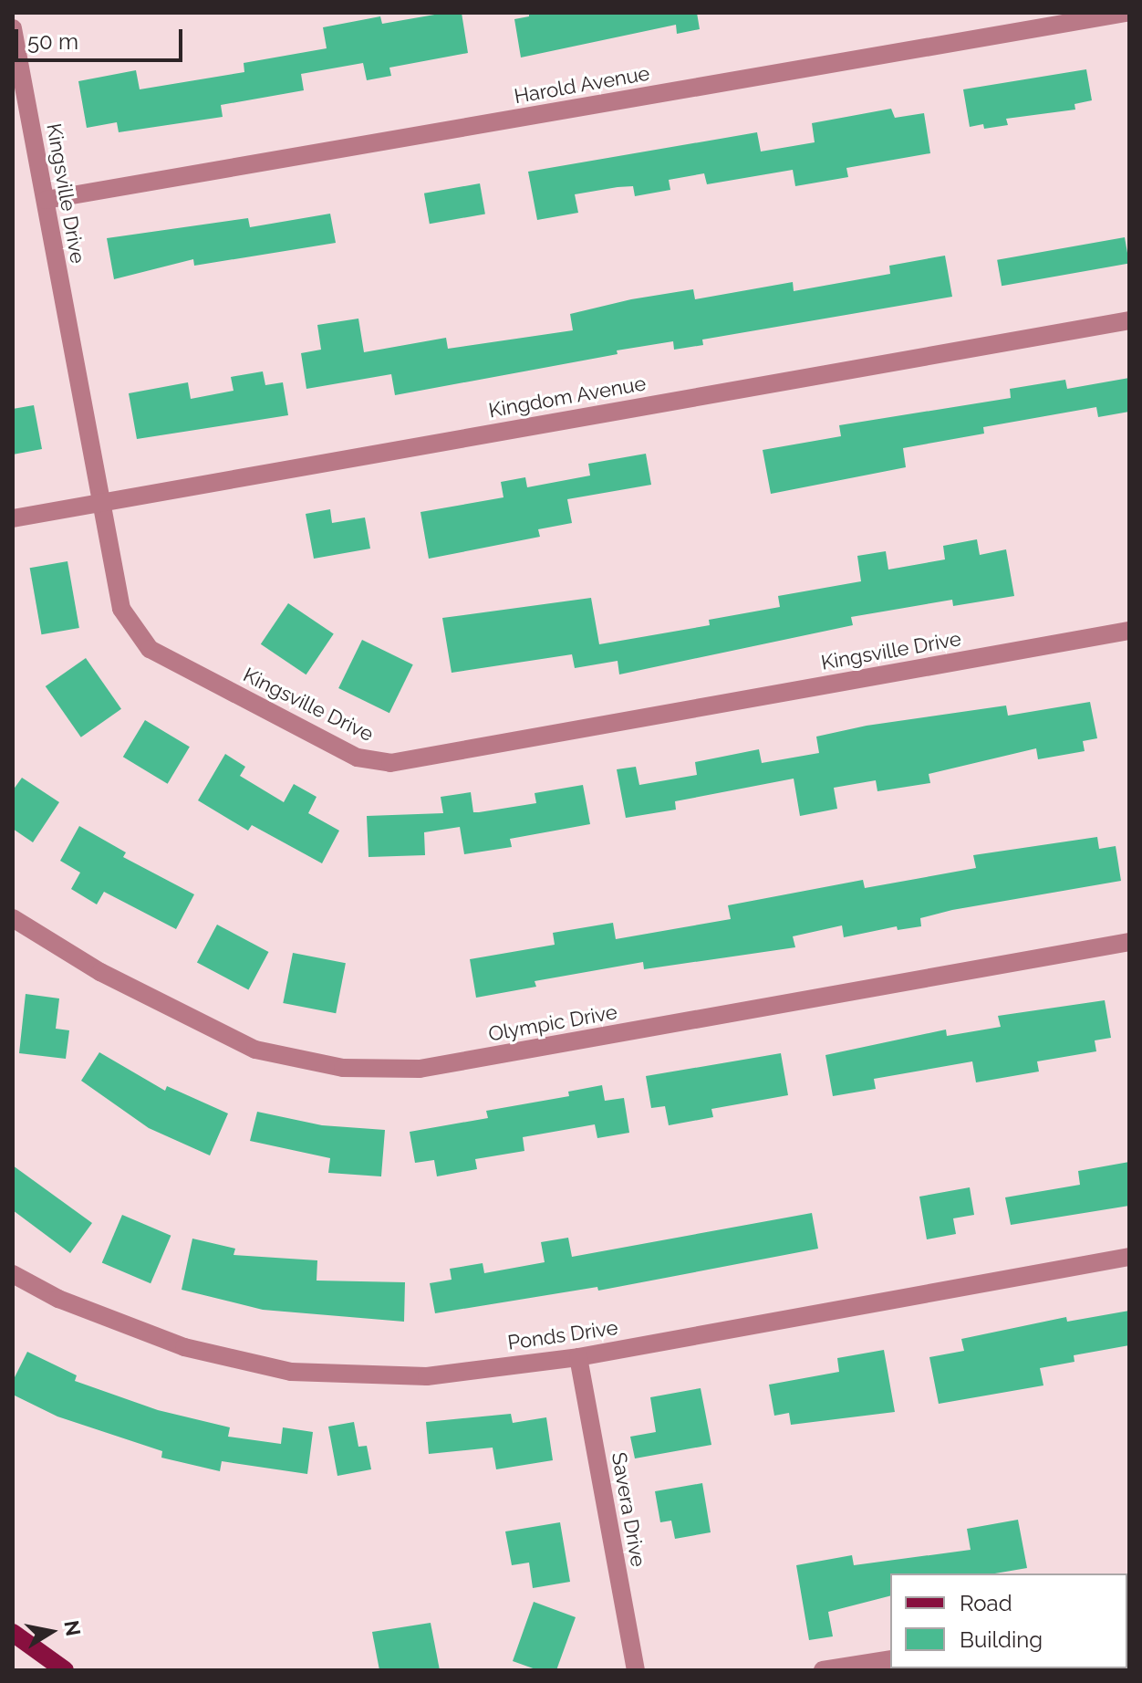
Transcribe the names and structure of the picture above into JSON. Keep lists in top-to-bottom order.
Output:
{
  "streets": {
    "street": [
      "Harold Avenue",
      "Kingsville Drive",
      "Kingdom Avenue",
      "Olympic Drive",
      "Ponds Drive",
      "Savera Drive"
    ]
  },
  "crossings": [
    ["Harold Avenue", "Kingsville Drive"],
    ["Kingsville Drive", "Kingdom Avenue"],
    ["Ponds Drive", "Savera Drive"]
  ],
  "legend": ["Road", "Building"],
  "scale_bar": "50 m",
  "north": "right"
}
